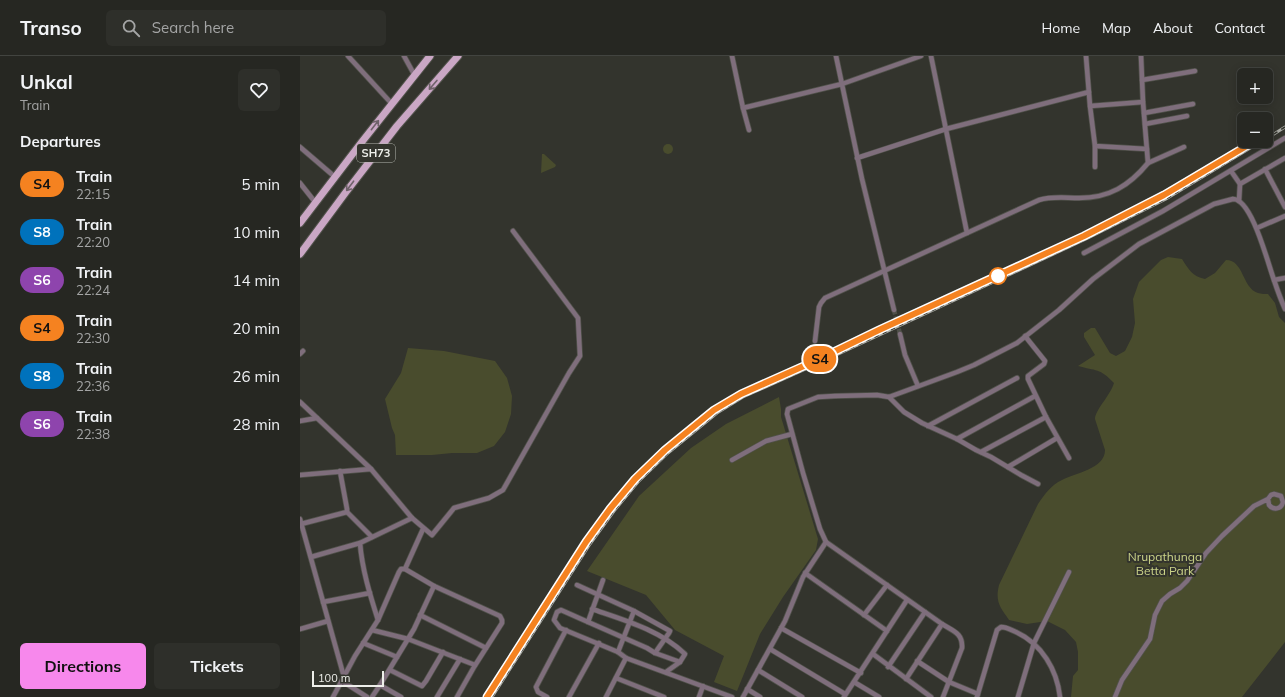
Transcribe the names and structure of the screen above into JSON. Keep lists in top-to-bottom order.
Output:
{
  "streets": {
    "main road": ["SH73"]
  },
  "parks": ["Nrupathunga Betta Park"],
  "scale_bar": "100 m",
  "page": {
    "header": "Transo",
    "search": "Search here",
    "nav": [
      "Home",
      "Map",
      "About",
      "Contact"
    ],
    "heading": [
      ["Unkal", "Train"],
      "Departures"
    ],
    "on_map": "S4",
    "map_buttons": ["+", "−"],
    "list": [
      {
        "mark": "S4",
        "name": "Train",
        "note": "22:15",
        "value": "5 min"
      },
      {
        "mark": "S8",
        "name": "Train",
        "note": "22:20",
        "value": "10 min"
      },
      {
        "mark": "S6",
        "name": "Train",
        "note": "22:24",
        "value": "14 min"
      },
      {
        "mark": "S4",
        "name": "Train",
        "note": "22:30",
        "value": "20 min"
      },
      {
        "mark": "S8",
        "name": "Train",
        "note": "22:36",
        "value": "26 min"
      },
      {
        "mark": "S6",
        "name": "Train",
        "note": "22:38",
        "value": "28 min"
      }
    ],
    "buttons": ["Directions", "Tickets"],
    "scale": "100 m"
  }
}
